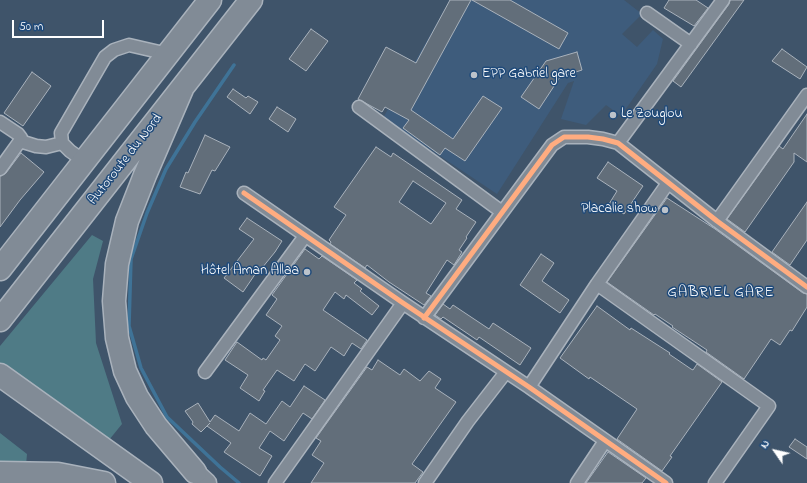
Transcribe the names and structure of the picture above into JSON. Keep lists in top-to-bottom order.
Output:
{
  "streets": {
    "highway": ["Autoroute du Nord"]
  },
  "districts": ["GABRIEL GARE"],
  "places": [
    "EPP Gabriel gare",
    "Le Zouglou",
    "Placalie show",
    "Hôtel Aman Allaa"
  ],
  "scale_bar": "50 m",
  "north": "top left"
}
